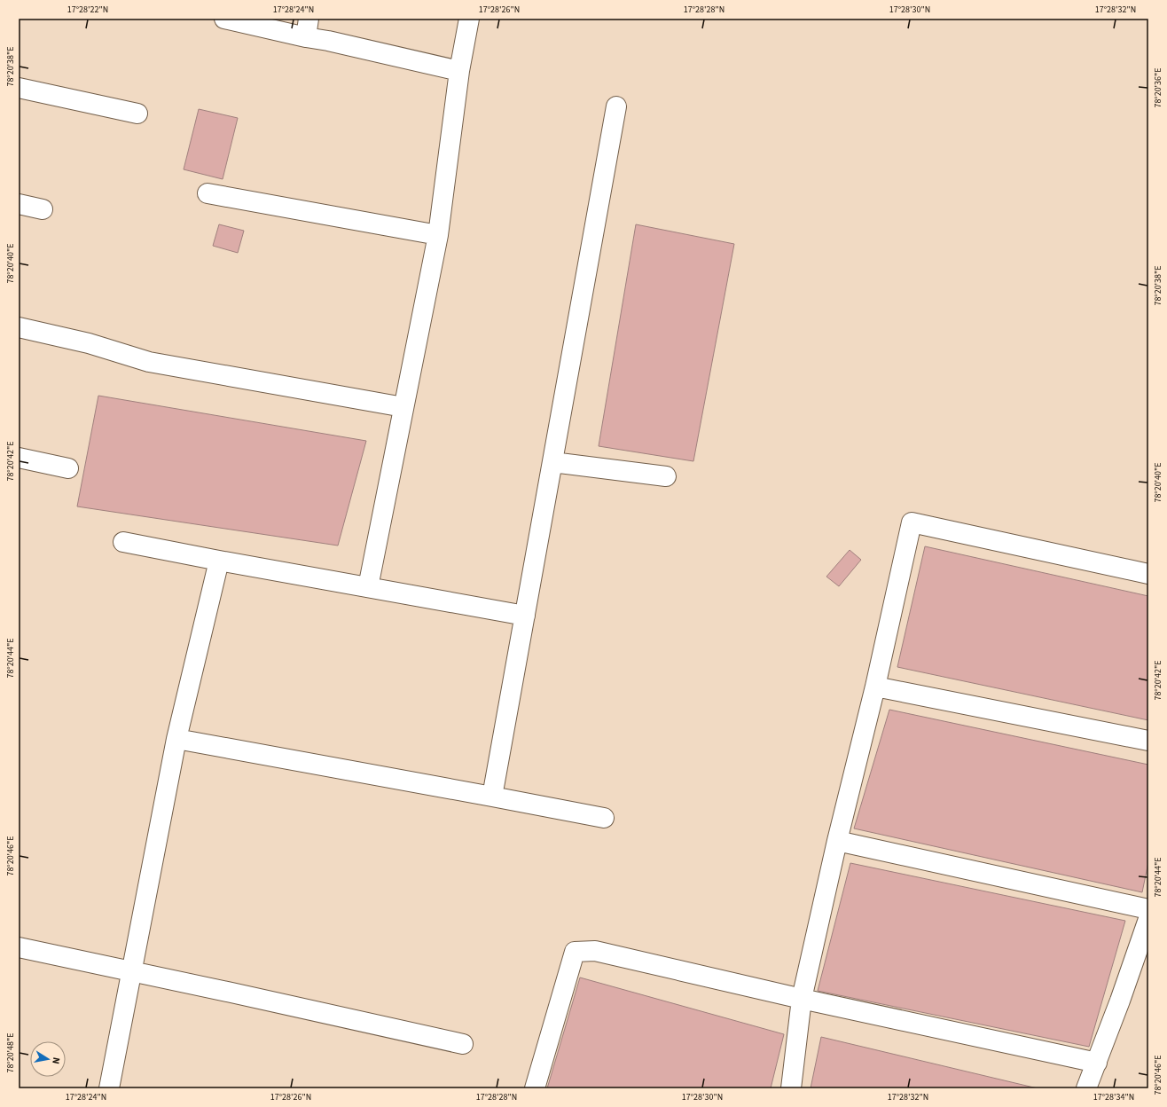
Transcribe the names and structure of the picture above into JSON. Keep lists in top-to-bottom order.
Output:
{
  "north": "right",
  "coordinates": [
    "17°28'22\"N",
    "17°28'24\"N",
    "17°28'26\"N",
    "17°28'28\"N",
    "17°28'30\"N",
    "17°28'32\"N",
    "78°20'38\"E",
    "78°20'36\"E",
    "78°20'40\"E",
    "78°20'42\"E",
    "78°20'44\"E",
    "78°20'46\"E",
    "78°20'48\"E",
    "17°28'34\"N"
  ]
}
